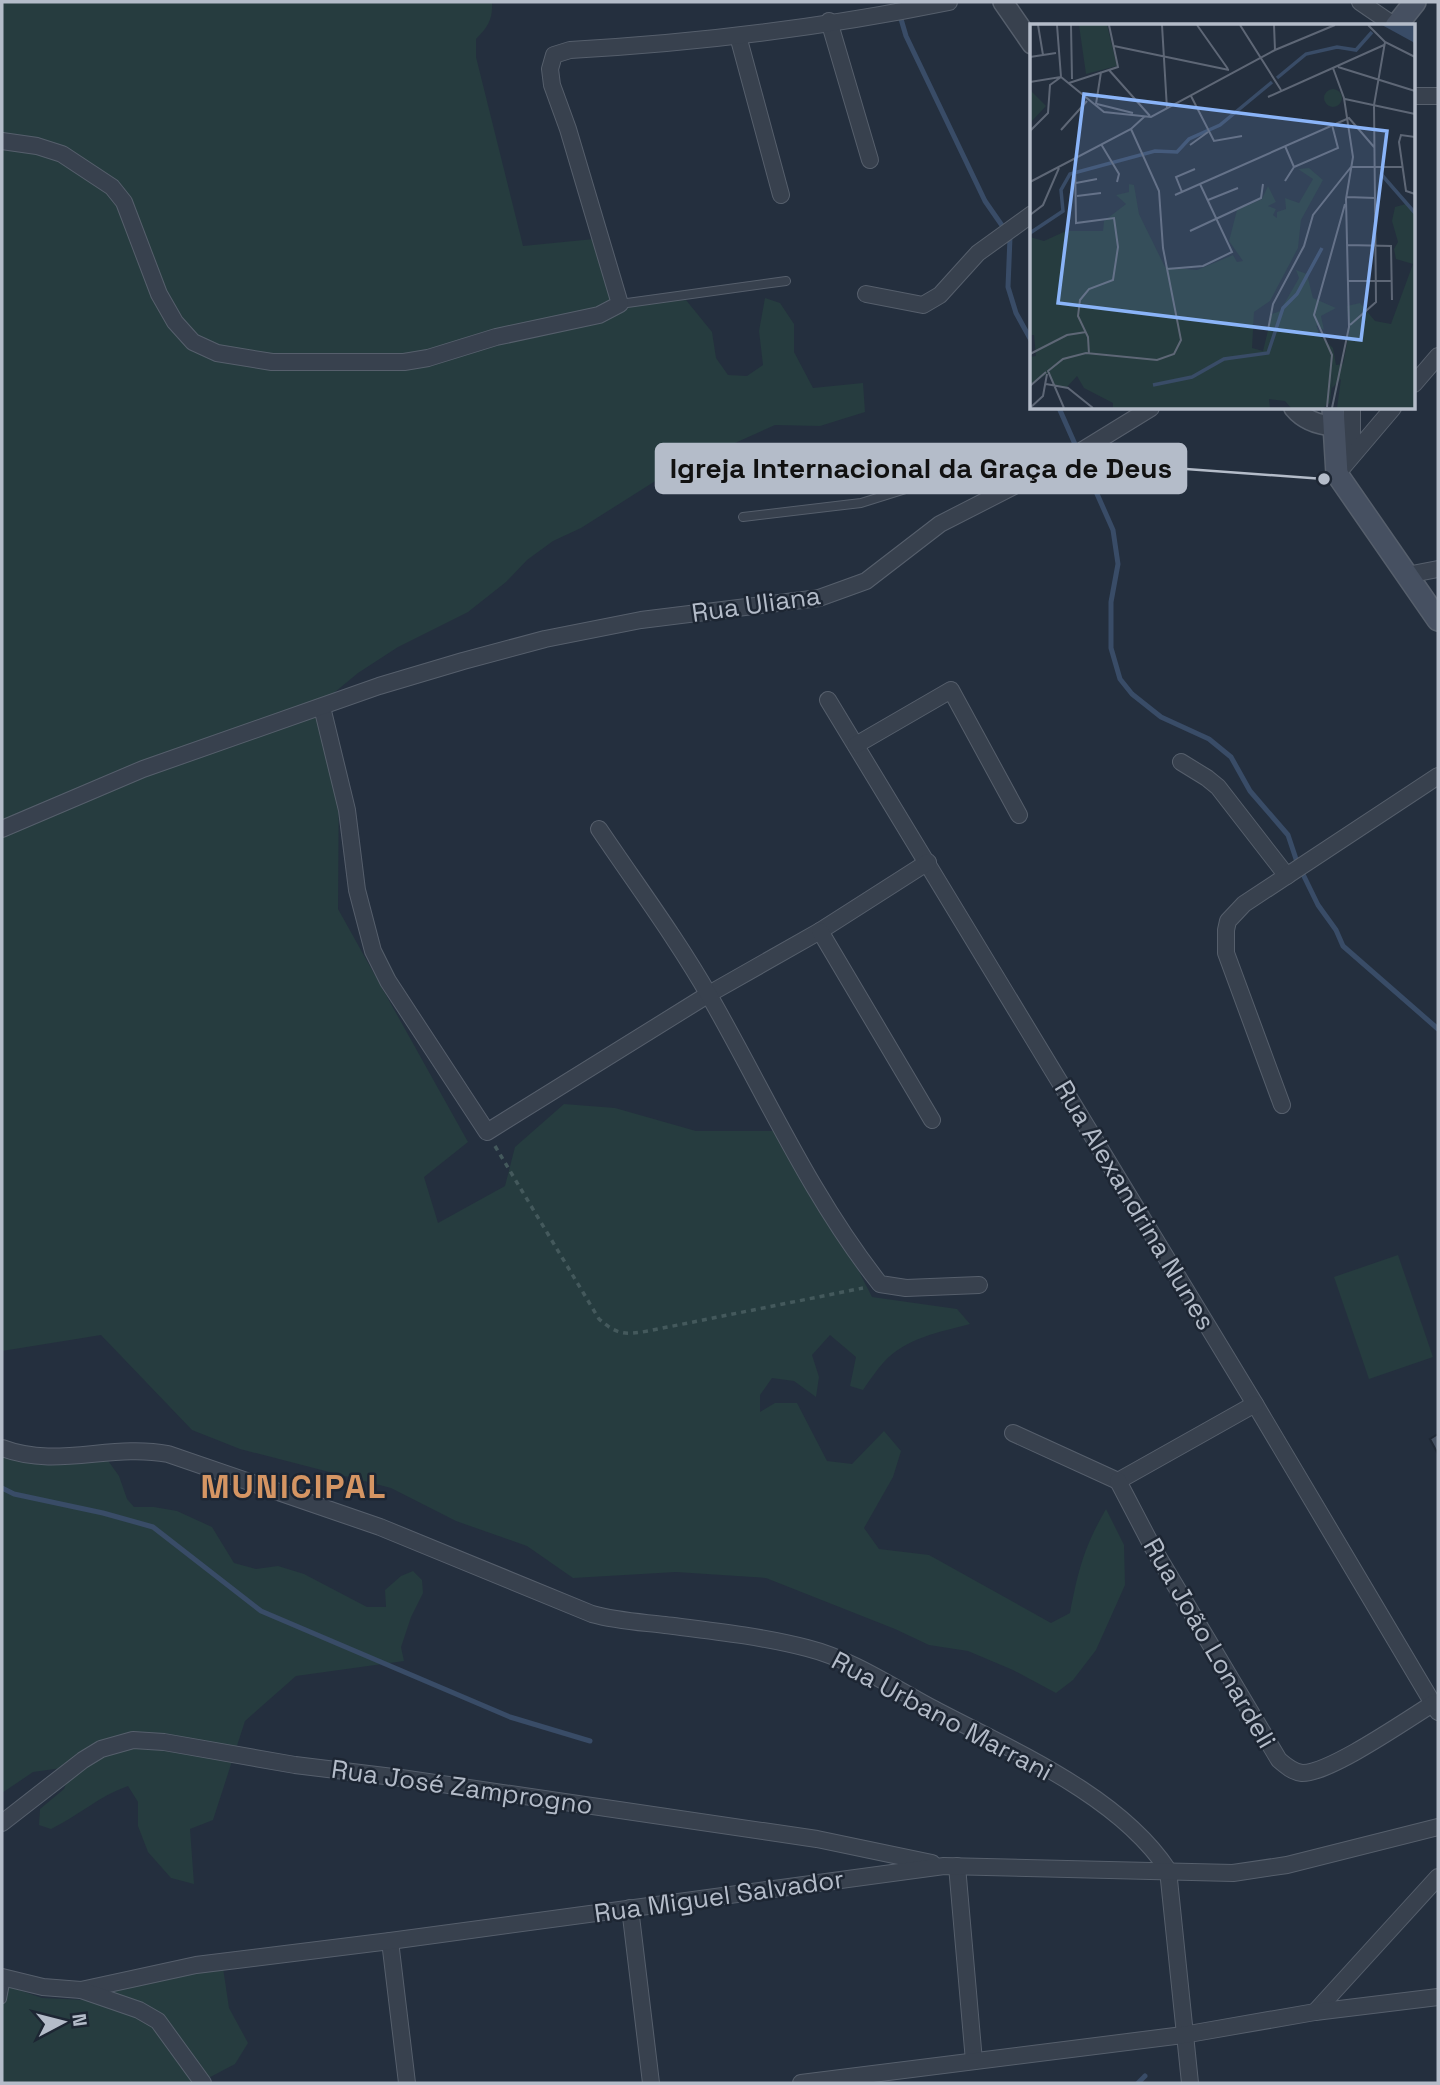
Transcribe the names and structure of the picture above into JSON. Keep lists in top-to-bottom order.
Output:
{
  "streets": {
    "street": [
      "Rua Uliana",
      "Rua Alexandrina Nunes",
      "Rua João Lonardeli",
      "Rua Urbano Marrani",
      "Rua José Zamprogno",
      "Rua Miguel Salvador"
    ]
  },
  "crossings": [
    ["Rua Alexandrina Nunes", "Rua João Lonardeli"],
    ["Rua Urbano Marrani", "Rua Miguel Salvador"],
    ["Rua José Zamprogno", "Rua Miguel Salvador"]
  ],
  "districts": ["MUNICIPAL"],
  "places": ["Igreja Internacional da Graça de Deus"],
  "north": "right"
}
